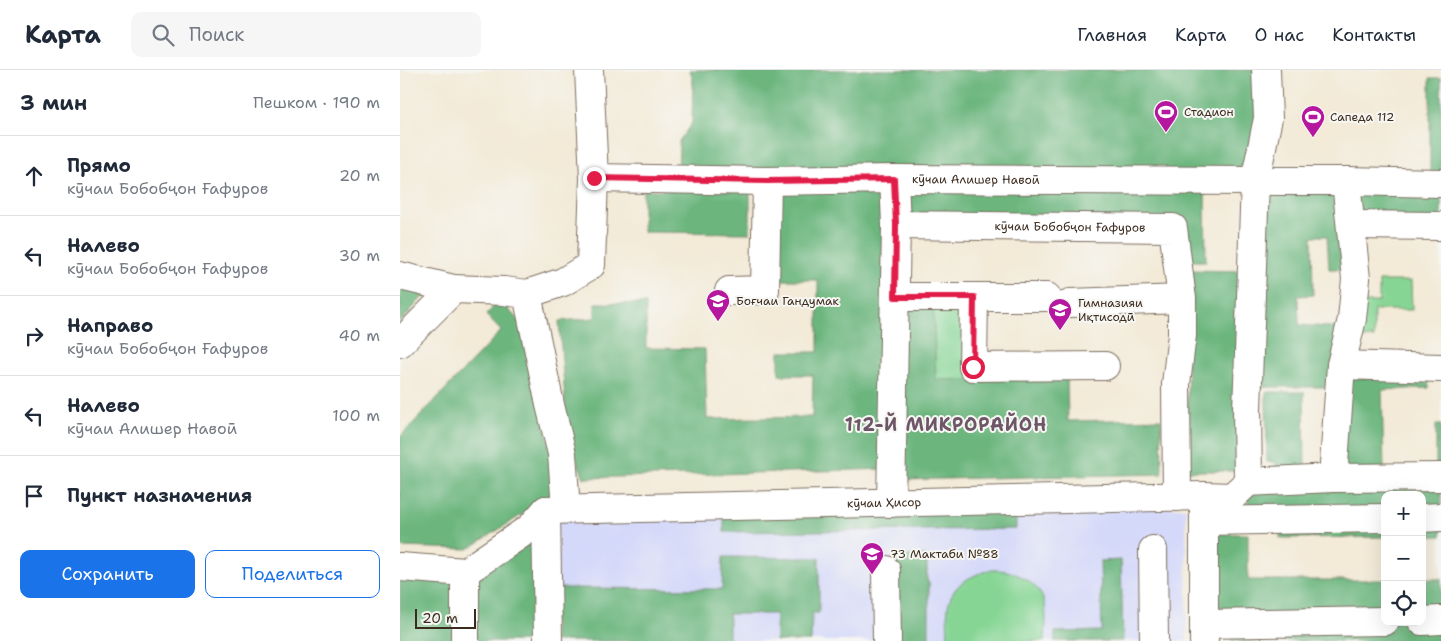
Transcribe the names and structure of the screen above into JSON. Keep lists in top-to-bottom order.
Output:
{
  "streets": {
    "street": ["кӯчаи Алишер Навоӣ", "кӯчаи Бобобҷон Ғафуров", "кӯчаи Ҳисор"]
  },
  "crossings": [
    ["кӯчаи Бобобҷон Ғафуров", "кӯчаи Ҳисор"]
  ],
  "districts": ["112-Й МИКРОРАЙОН"],
  "places": {
    "sports": ["Стадион", "Сапеда 112"],
    "school or university": ["Боғчаи Гандумак", "Гимназияи Иқтисодӣ", "73 Мактаби №88"]
  },
  "scale_bar": "20 m",
  "page": {
    "header": "Карта",
    "search": "Поиск",
    "nav": [
      "Главная",
      "Карта",
      "О нас",
      "Контакты"
    ],
    "heading": ["3 мин", "Пешком · 190 m"],
    "list": [
      ["Прямо", "кӯчаи Бобобҷон Ғафуров", "20 m"],
      ["Налево", "кӯчаи Бобобҷон Ғафуров", "30 m"],
      ["Направо", "кӯчаи Бобобҷон Ғафуров", "40 m"],
      ["Налево", "кӯчаи Алишер Навоӣ", "100 m"],
      "Пункт назначения"
    ],
    "map_buttons": ["+", "−"],
    "buttons": ["Сохранить", "Поделиться"],
    "scale": "20 m"
  }
}
